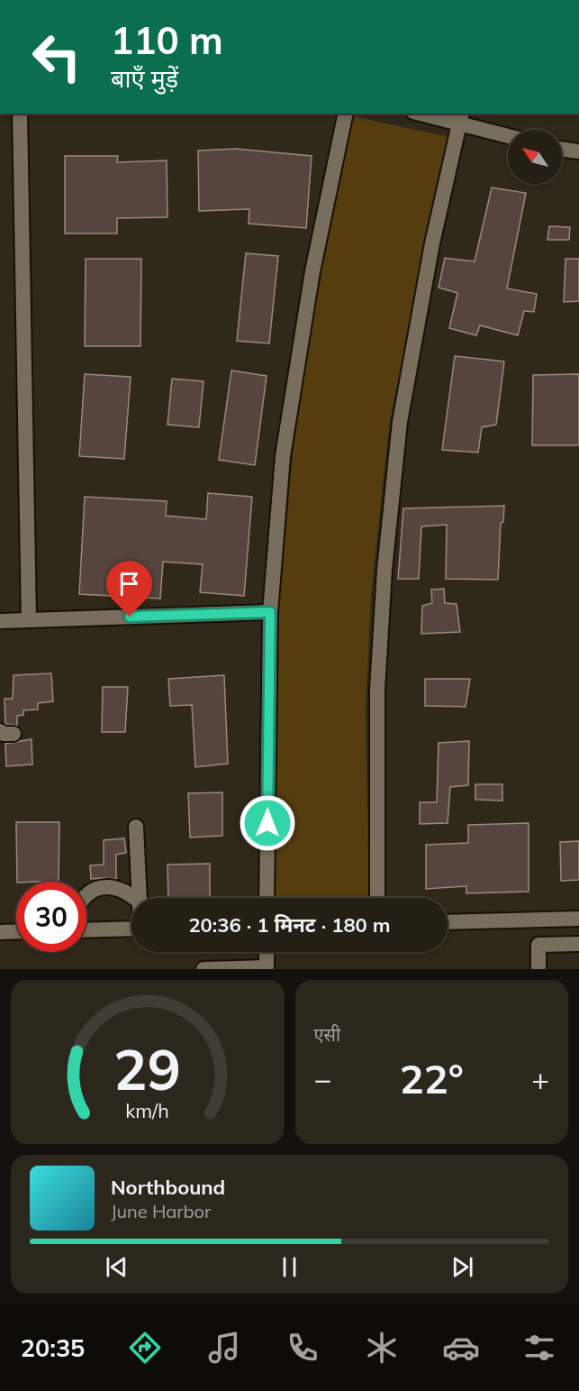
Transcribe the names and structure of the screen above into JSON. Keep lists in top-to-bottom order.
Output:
{
  "north": "top left",
  "page": {
    "turn": ["110 m", "बाएँ मुड़ें"],
    "limit": "30",
    "trip": "20:36 · 1 मिनट · 180 m",
    "tile": "एसी",
    "heat": ["−", "22°", "+"],
    "song": ["Northbound", "June Harbor"],
    "tabs": "20:35",
    "gauge": ["29", "km/h"]
  }
}
